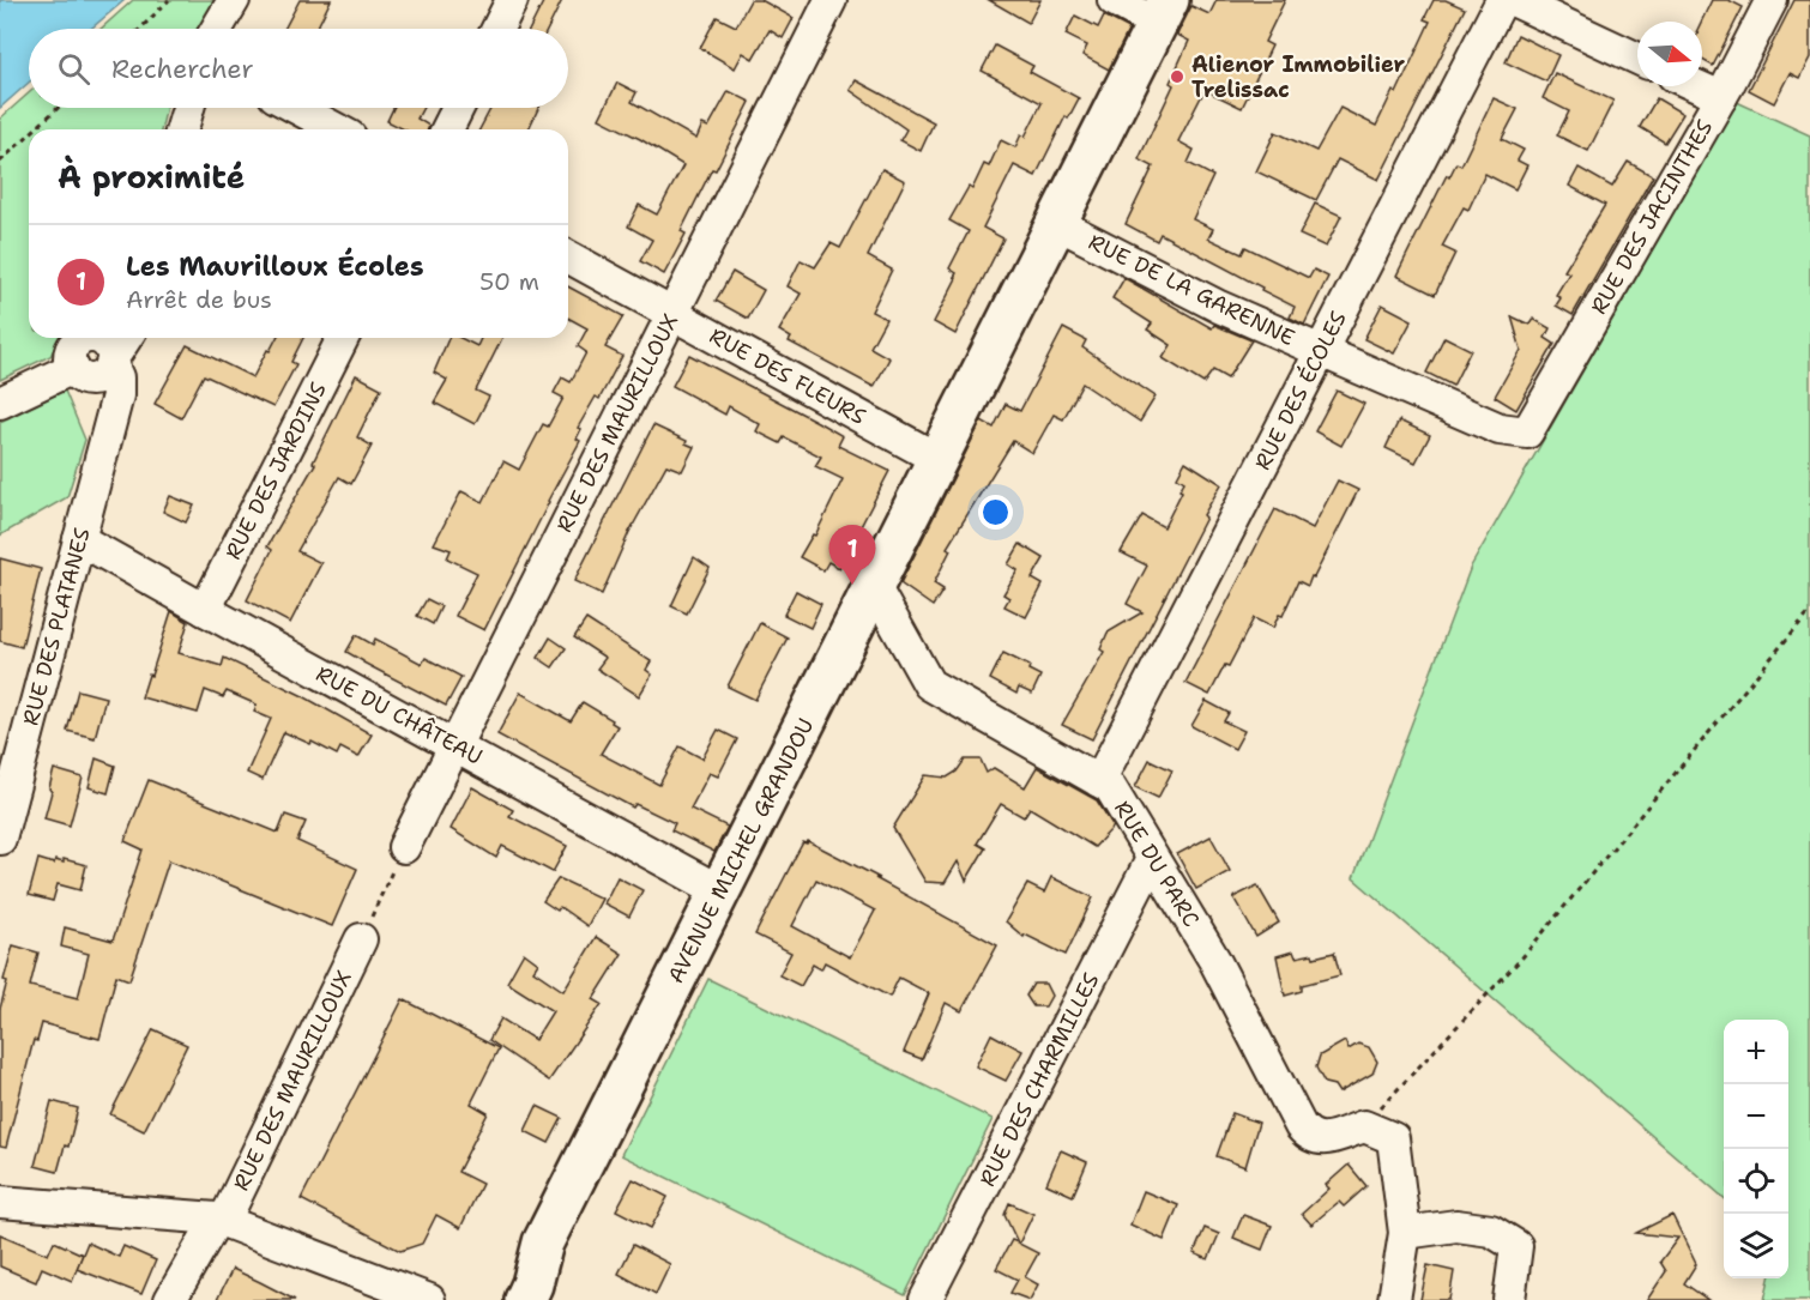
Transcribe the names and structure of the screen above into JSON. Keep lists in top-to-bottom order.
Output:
{
  "streets": {
    "main road": ["AVENUE MICHEL GRANDOU"],
    "street": [
      "RUE DES JACINTHES",
      "RUE DE LA GARENNE",
      "RUE DES FLEURS",
      "RUE DES ÉCOLES",
      "RUE DES MAURILLOUX",
      "RUE DES JARDINS",
      "RUE DES PLATANES",
      "RUE DU CHÂTEAU",
      "RUE DU PARC",
      "RUE DES CHARMILLES"
    ]
  },
  "crossings": [
    ["RUE DES JACINTHES", "RUE DE LA GARENNE"],
    ["RUE DE LA GARENNE", "RUE DES ÉCOLES"],
    ["RUE DE LA GARENNE", "AVENUE MICHEL GRANDOU"],
    ["RUE DES FLEURS", "RUE DES MAURILLOUX"],
    ["RUE DES FLEURS", "AVENUE MICHEL GRANDOU"],
    ["RUE DES ÉCOLES", "RUE DU PARC"],
    ["RUE DES MAURILLOUX", "RUE DU CHÂTEAU"],
    ["RUE DES JARDINS", "RUE DU CHÂTEAU"],
    ["RUE DES PLATANES", "RUE DU CHÂTEAU"],
    ["RUE DU CHÂTEAU", "AVENUE MICHEL GRANDOU"],
    ["AVENUE MICHEL GRANDOU", "RUE DU PARC"],
    ["RUE DU PARC", "RUE DES CHARMILLES"]
  ],
  "places": ["Alienor Immobilier Trelissac"],
  "north": "right",
  "page": {
    "search": "Rechercher",
    "heading": "À proximité",
    "list": [
      {
        "mark": "1",
        "name": "Les Maurilloux Écoles",
        "note": "Arrêt de bus",
        "value": "50 m"
      }
    ],
    "pins": "1",
    "map_buttons": ["+", "−"]
  }
}
